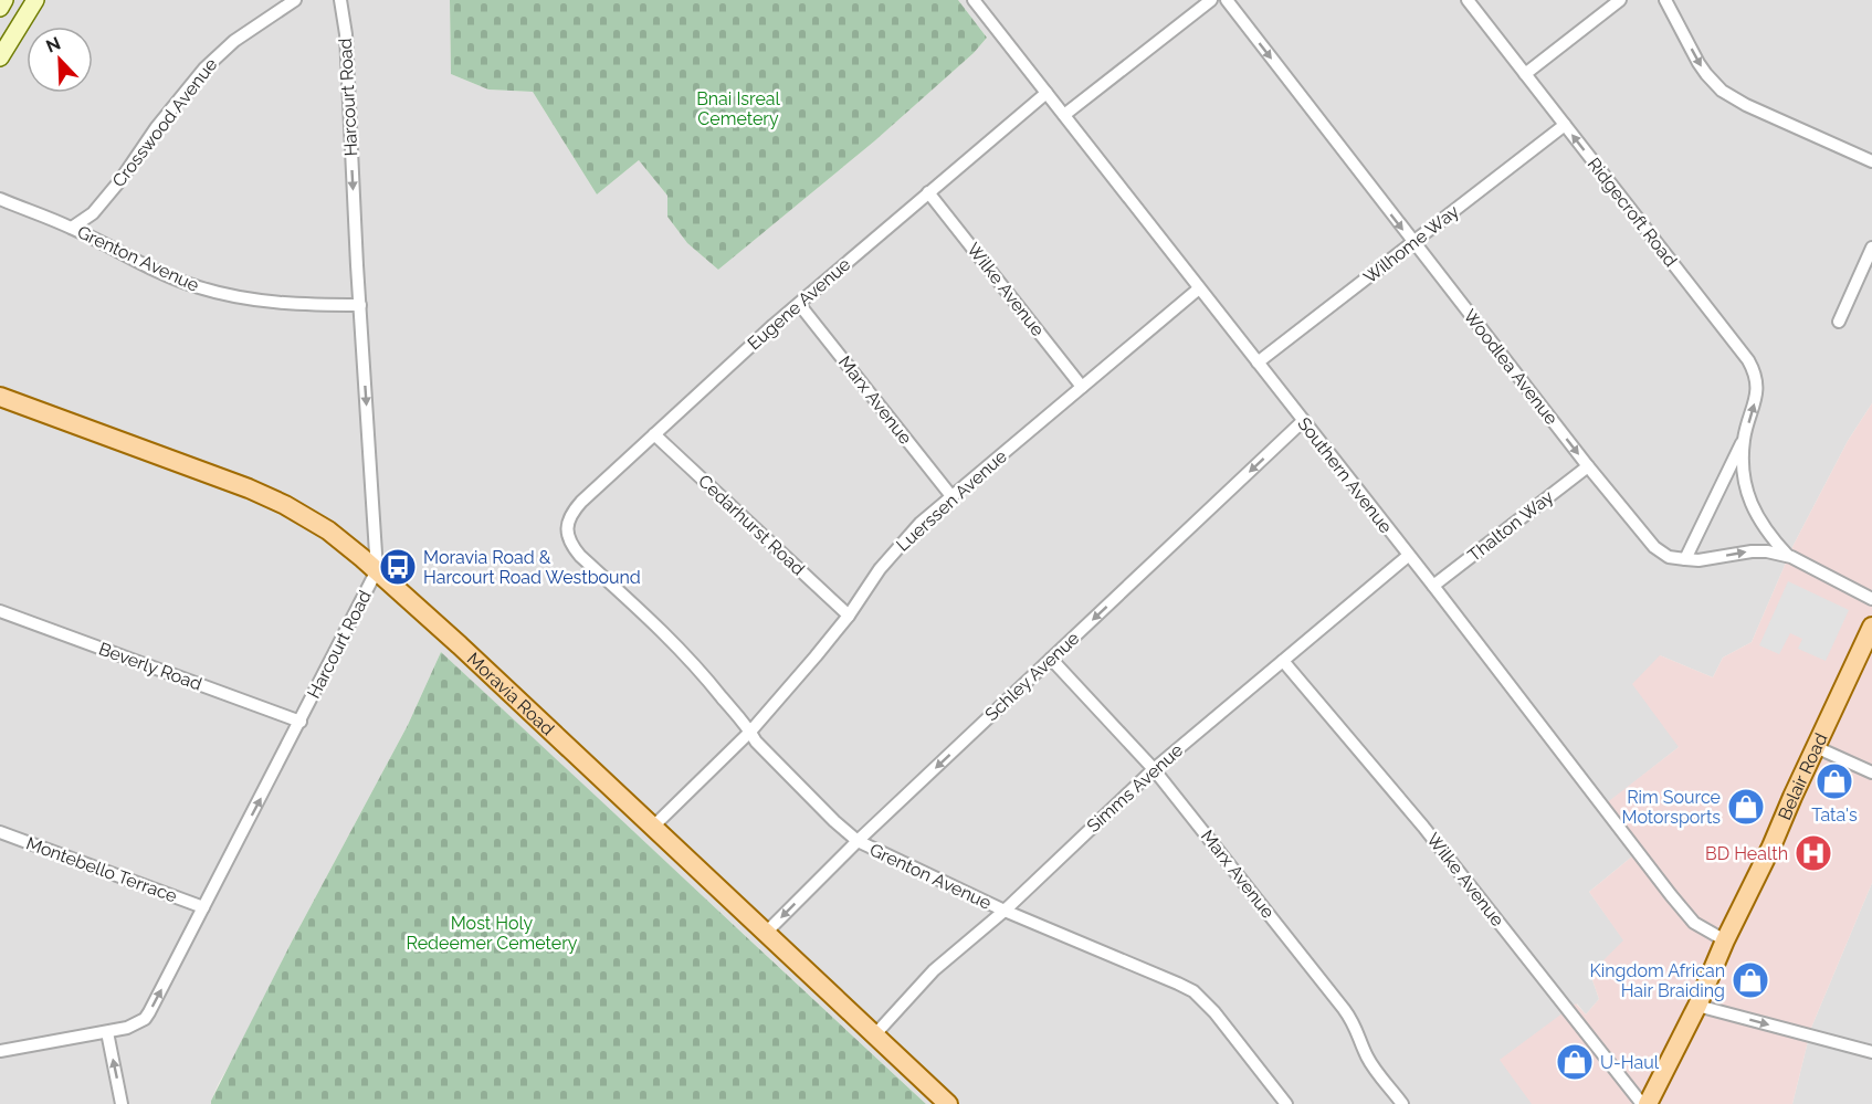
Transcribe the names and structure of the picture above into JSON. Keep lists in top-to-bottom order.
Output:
{
  "streets": {
    "main road": ["Moravia Road", "Belair Road"],
    "street": [
      "Harcourt Road",
      "Crosswood Avenue",
      "Ridgecroft Road",
      "Wilhome Way",
      "Grenton Avenue",
      "Wilke Avenue",
      "Eugene Avenue",
      "Woodlea Avenue",
      "Marx Avenue",
      "Southern Avenue",
      "Luerssen Avenue",
      "Cedarhurst Road",
      "Thalton Way",
      "Beverly Road",
      "Schley Avenue",
      "Simms Avenue",
      "Montebello Terrace"
    ]
  },
  "crossings": [
    ["Harcourt Road", "Grenton Avenue"],
    ["Harcourt Road", "Beverly Road"],
    ["Harcourt Road", "Moravia Road"],
    ["Harcourt Road", "Montebello Terrace"],
    ["Crosswood Avenue", "Grenton Avenue"],
    ["Ridgecroft Road", "Wilhome Way"],
    ["Ridgecroft Road", "Woodlea Avenue"],
    ["Wilhome Way", "Woodlea Avenue"],
    ["Wilhome Way", "Southern Avenue"],
    ["Grenton Avenue", "Eugene Avenue"],
    ["Grenton Avenue", "Luerssen Avenue"],
    ["Grenton Avenue", "Schley Avenue"],
    ["Grenton Avenue", "Simms Avenue"],
    ["Wilke Avenue", "Eugene Avenue"],
    ["Wilke Avenue", "Luerssen Avenue"],
    ["Wilke Avenue", "Belair Road"],
    ["Wilke Avenue", "Simms Avenue"],
    ["Eugene Avenue", "Marx Avenue"],
    ["Eugene Avenue", "Southern Avenue"],
    ["Eugene Avenue", "Cedarhurst Road"],
    ["Woodlea Avenue", "Thalton Way"],
    ["Marx Avenue", "Luerssen Avenue"],
    ["Marx Avenue", "Schley Avenue"],
    ["Marx Avenue", "Simms Avenue"],
    ["Southern Avenue", "Luerssen Avenue"],
    ["Southern Avenue", "Thalton Way"],
    ["Southern Avenue", "Schley Avenue"],
    ["Southern Avenue", "Belair Road"],
    ["Southern Avenue", "Simms Avenue"],
    ["Luerssen Avenue", "Cedarhurst Road"],
    ["Luerssen Avenue", "Moravia Road"],
    ["Schley Avenue", "Moravia Road"],
    ["Moravia Road", "Simms Avenue"]
  ],
  "one_way": ["Ridgecroft Road", "Woodlea Avenue", "Schley Avenue"],
  "parks": ["Bnai Isreal Cemetery", "Most Holy Redeemer Cemetery"],
  "places": {
    "bus stop": ["Moravia Road & Harcourt Road Westbound"],
    "shop": [
      "Tata's",
      "Rim Source Motorsports",
      "Kingdom African Hair Braiding",
      "U-Haul"
    ],
    "hospital": ["BD Health"]
  },
  "north": "top left"
}
